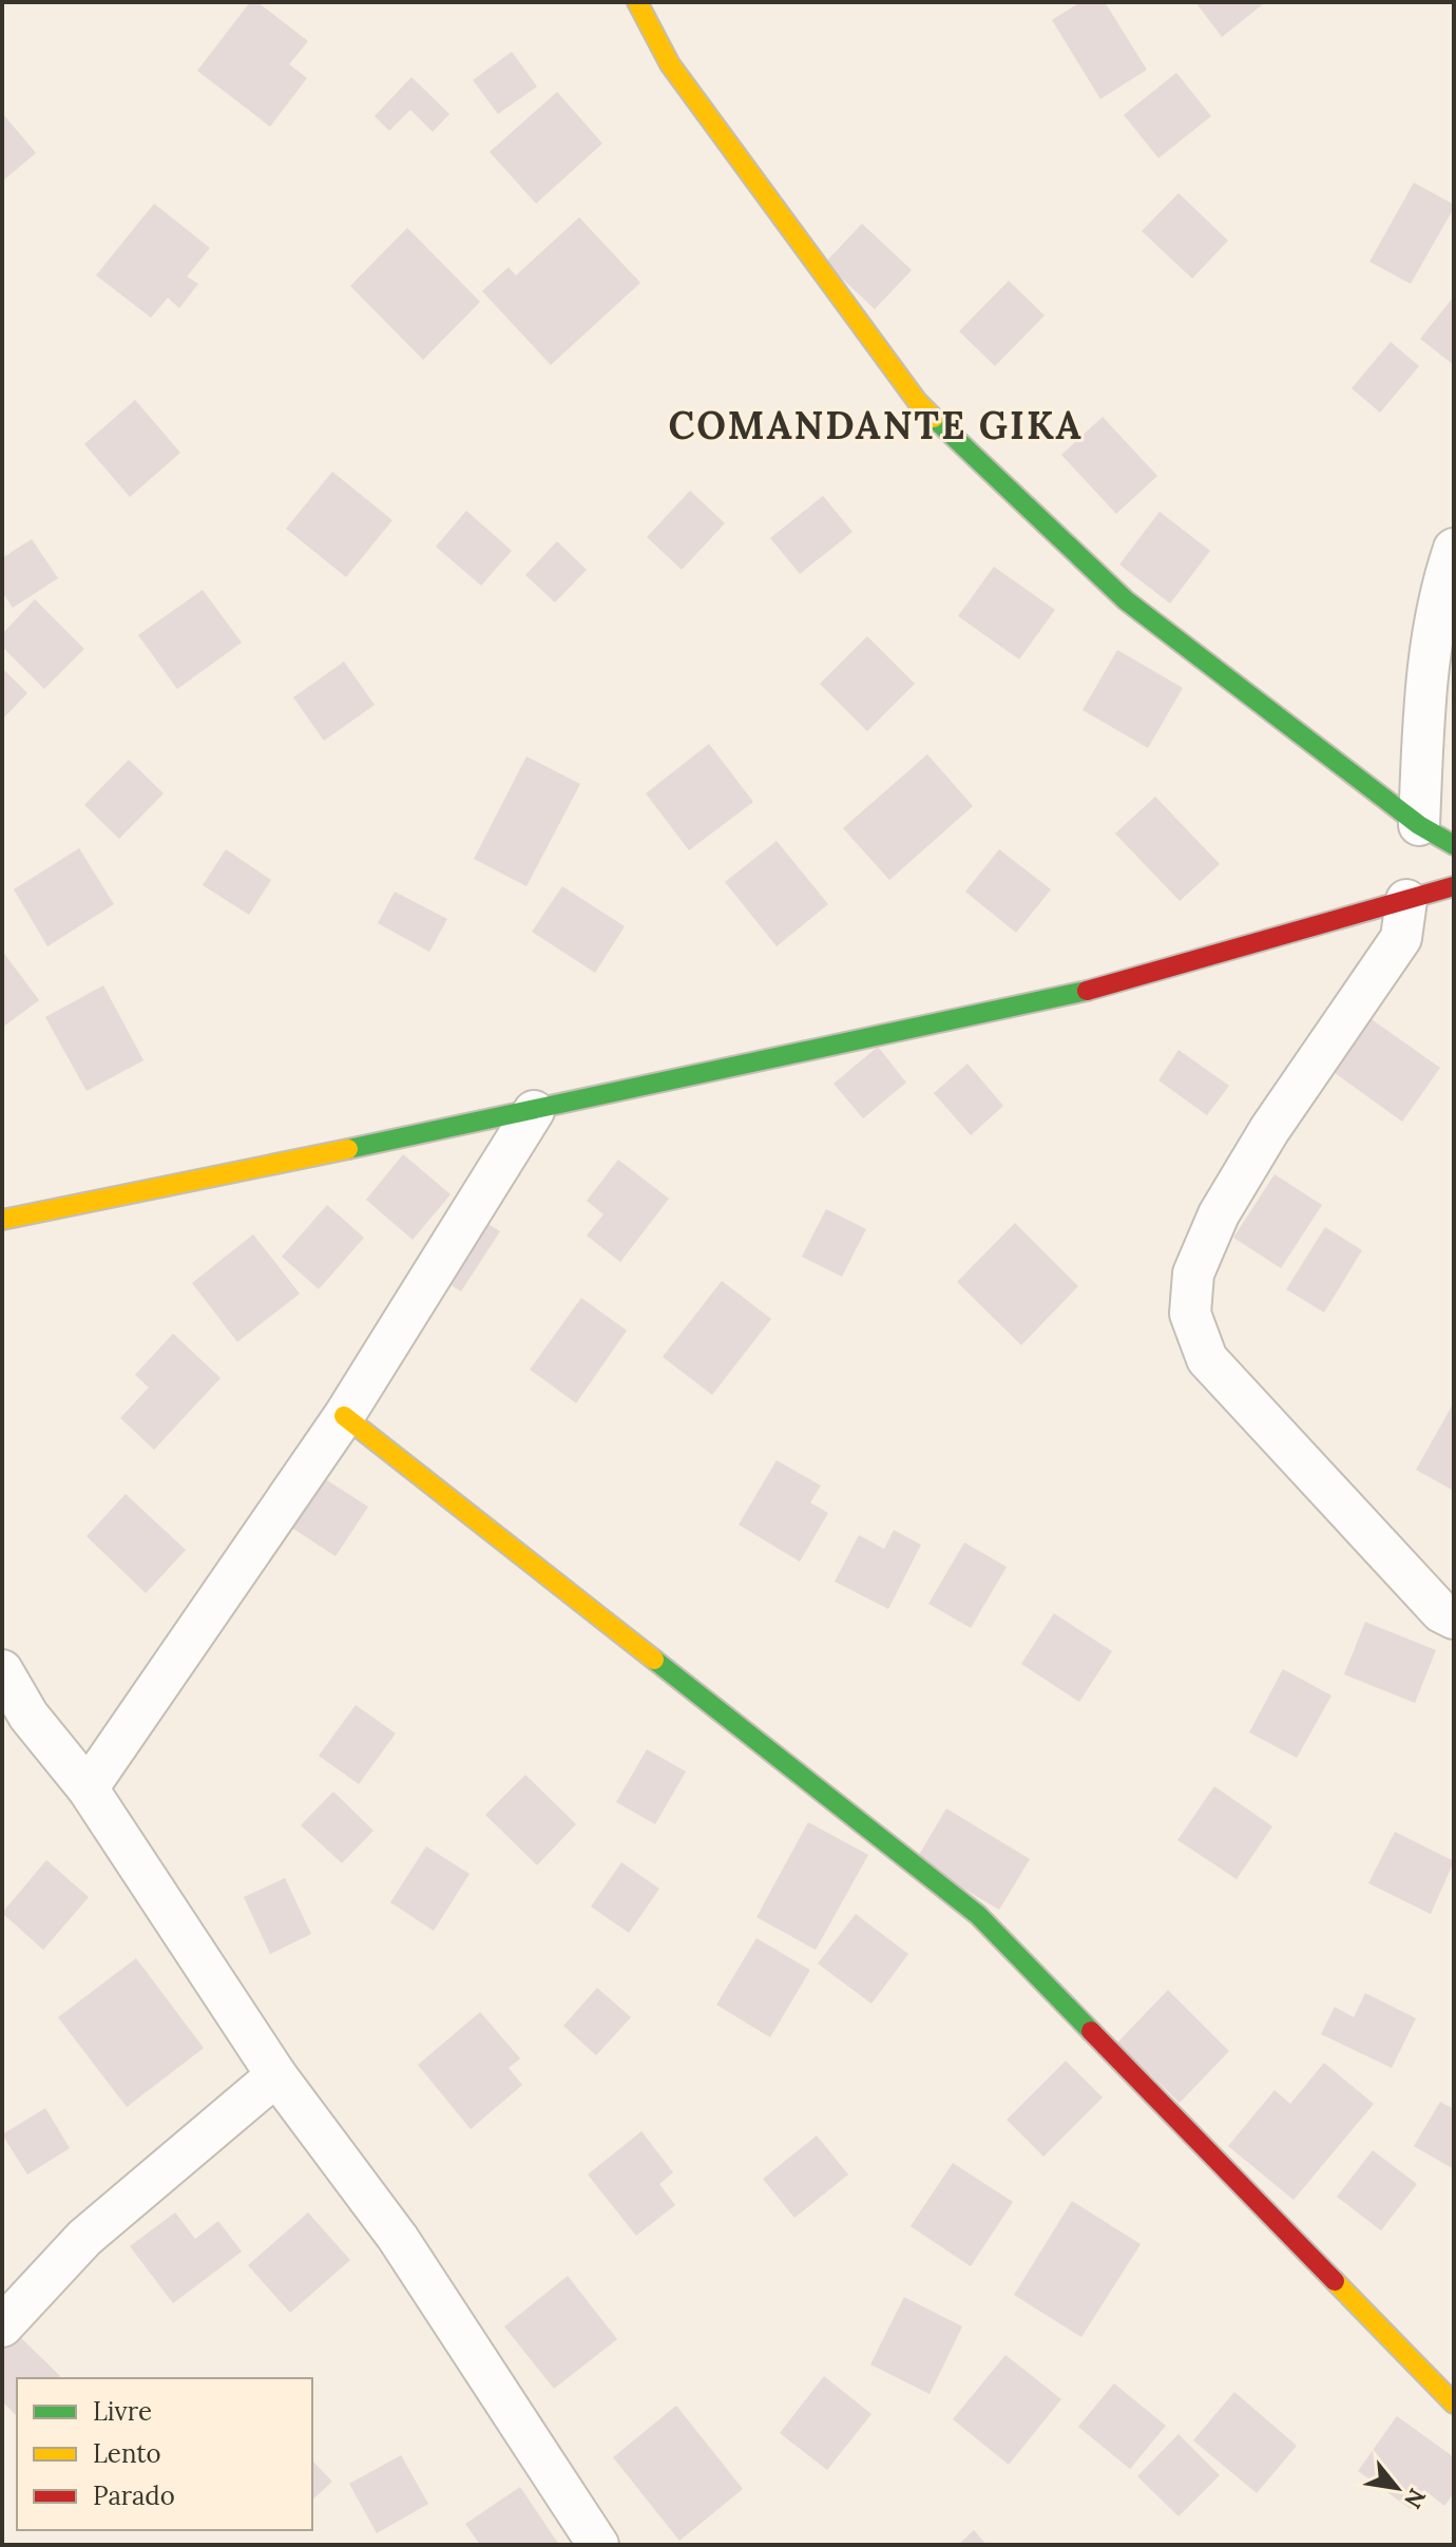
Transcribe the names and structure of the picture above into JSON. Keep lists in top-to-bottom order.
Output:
{
  "districts": ["COMANDANTE GIKA"],
  "legend": ["Livre", "Lento", "Parado"],
  "north": "bottom right"
}
